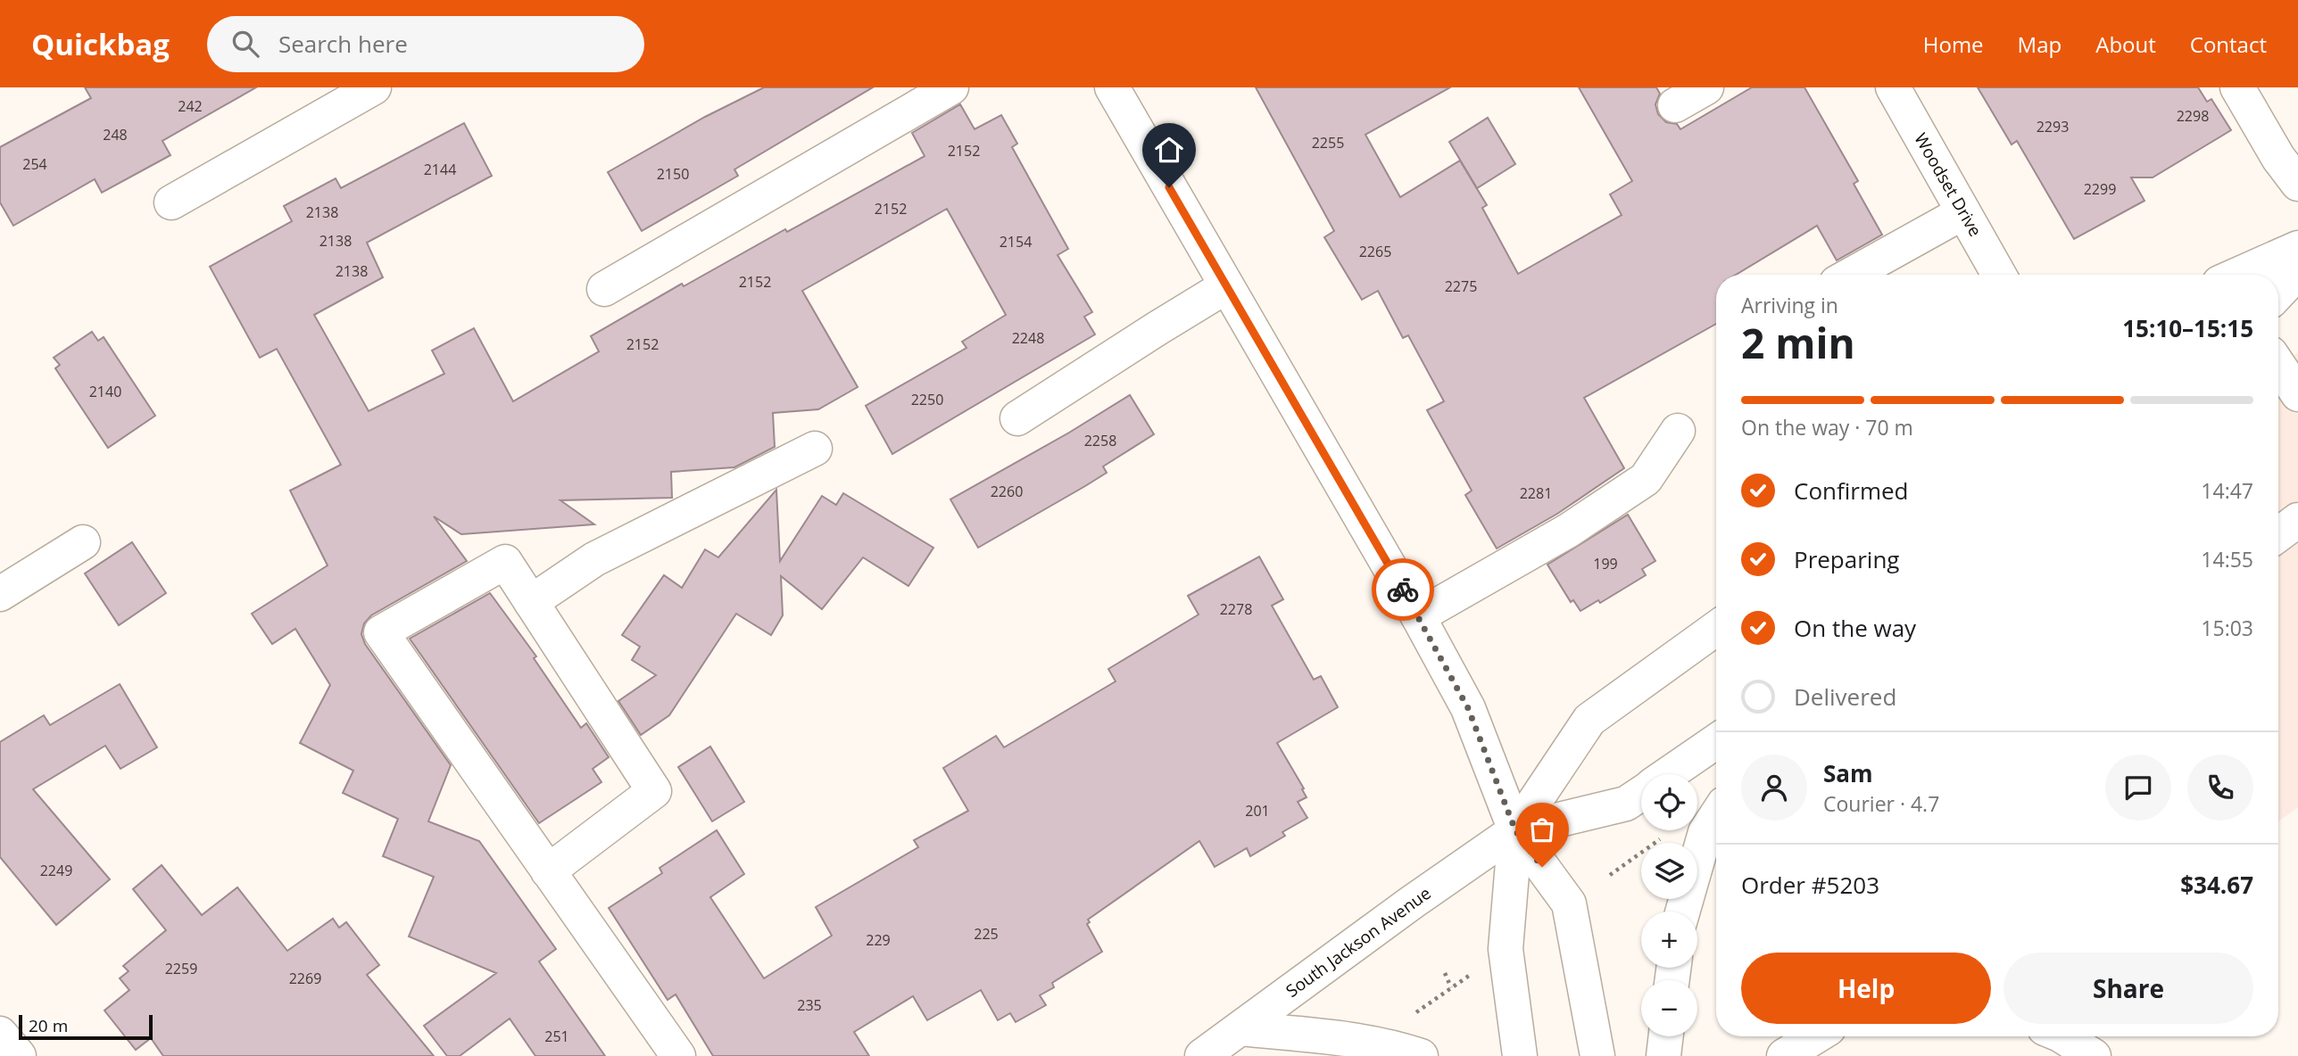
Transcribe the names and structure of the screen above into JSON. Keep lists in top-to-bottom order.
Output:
{
  "streets": {
    "main road": ["Woodset Drive", "South Jackson Avenue"]
  },
  "house_numbers": [
    "242",
    "2298",
    "2293",
    "248",
    "2255",
    "2152",
    "254",
    "2144",
    "2150",
    "2299",
    "2152",
    "2138",
    "2138",
    "2154",
    "2265",
    "2138",
    "2152",
    "2275",
    "2248",
    "2152",
    "2140",
    "2250",
    "2258",
    "2260",
    "2281",
    "199",
    "2278",
    "201",
    "2249",
    "225",
    "229",
    "2259",
    "2269",
    "235",
    "251"
  ],
  "scale_bar": "20 m",
  "page": {
    "header": "Quickbag",
    "search": "Search here",
    "nav": [
      "Home",
      "Map",
      "About",
      "Contact"
    ],
    "heading": ["2 min", "Arriving in", "15:10–15:15"],
    "panel": [
      "Sam",
      "Courier · 4.7",
      "Order #5203",
      "$34.67"
    ],
    "bar": "On the way · 70 m",
    "list": [
      ["Confirmed", "14:47"],
      ["Preparing", "14:55"],
      ["On the way", "15:03"],
      "Delivered"
    ],
    "map_buttons": ["+", "−"],
    "buttons": ["Help", "Share"],
    "scale": "20 m"
  }
}
